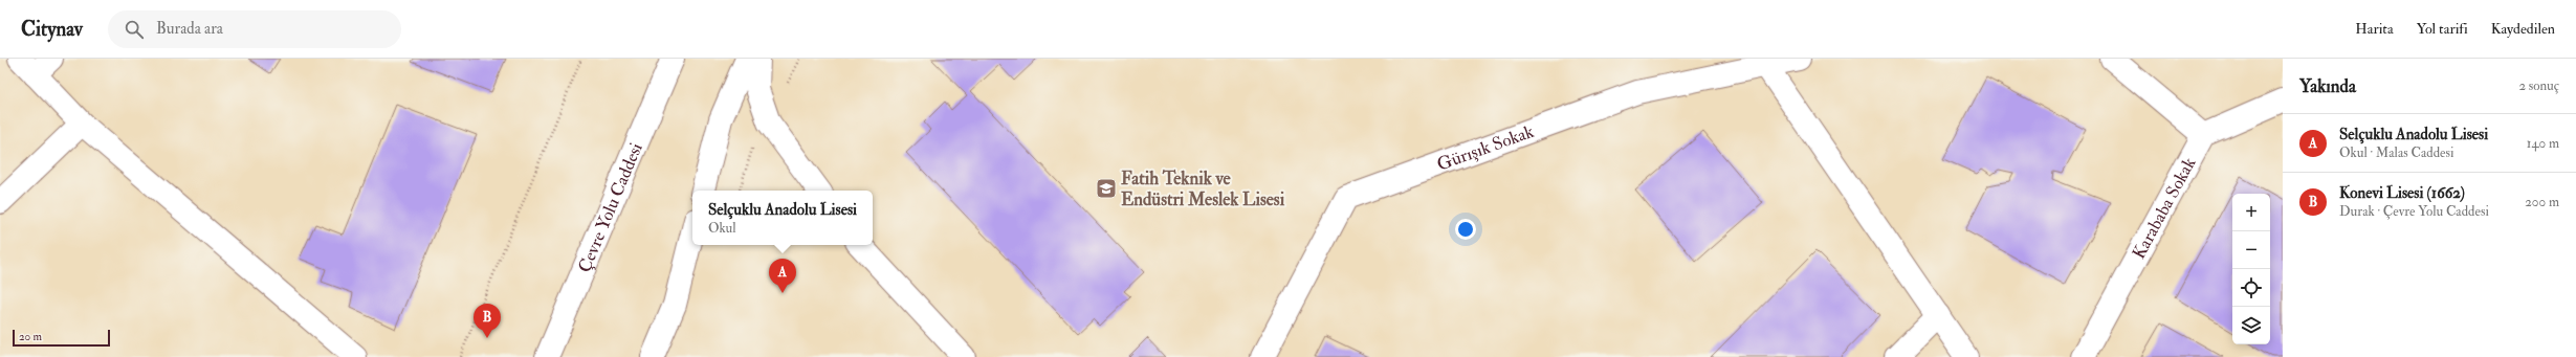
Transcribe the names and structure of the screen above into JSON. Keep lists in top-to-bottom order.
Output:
{
  "streets": {
    "main road": ["Gürışık Sokak", "Çevre Yolu Caddesi", "Karababa Sokak"]
  },
  "places": {
    "school or university": ["Fatih Teknik ve Endüstri Meslek Lisesi"]
  },
  "scale_bar": "20 m",
  "page": {
    "header": "Citynav",
    "search": "Burada ara",
    "nav": ["Harita", "Yol tarifi", "Kaydedilen"],
    "heading": ["Yakında", "2 sonuç"],
    "list": [
      {
        "mark": "A",
        "name": "Selçuklu Anadolu Lisesi",
        "note": "Okul · Malas Caddesi",
        "value": "140 m"
      },
      {
        "mark": "B",
        "name": "Konevi Lisesi (1662)",
        "note": "Durak · Çevre Yolu Caddesi",
        "value": "200 m"
      }
    ],
    "popup": ["Selçuklu Anadolu Lisesi", "Okul"],
    "map_buttons": ["+", "−"],
    "pins": ["A", "B"],
    "scale": "20 m"
  }
}
